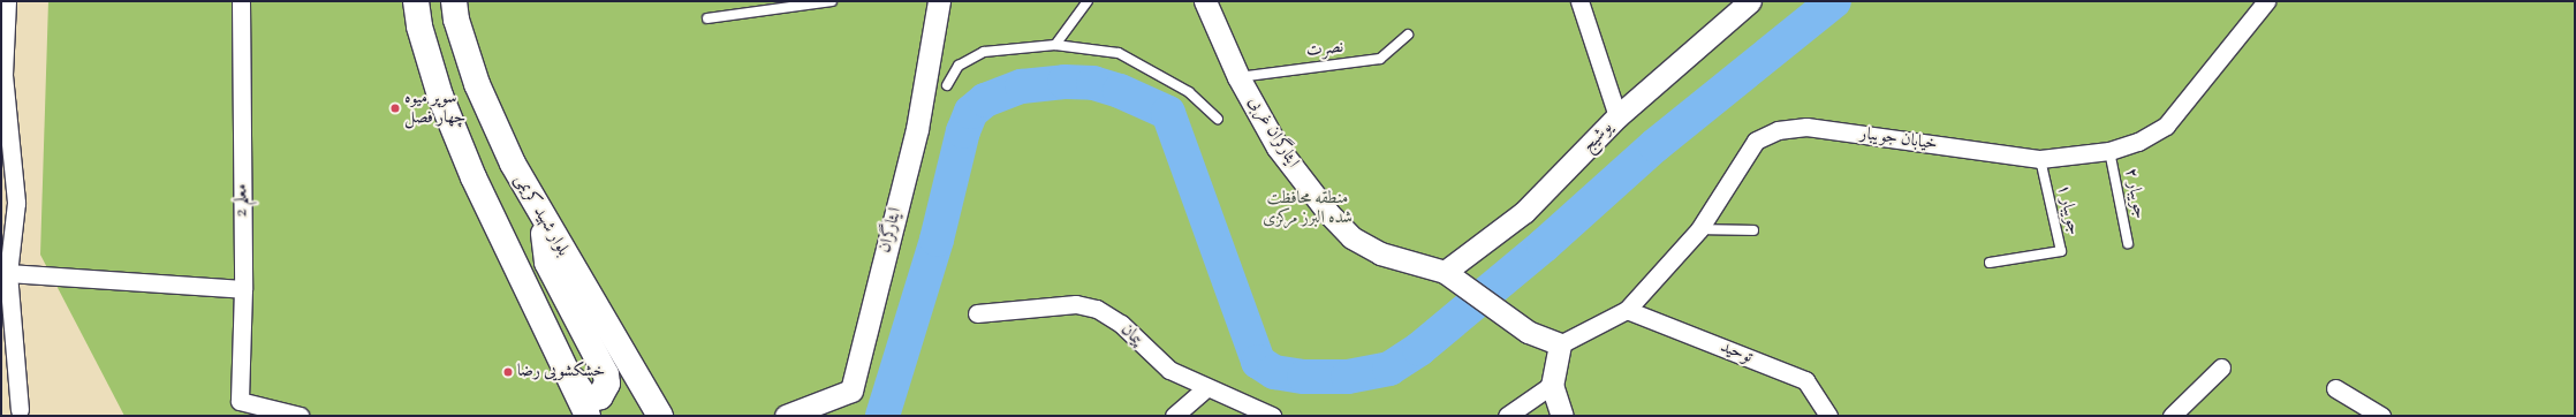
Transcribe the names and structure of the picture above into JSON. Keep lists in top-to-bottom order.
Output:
{
  "streets": {
    "main road": ["بلوار شهید کریمی"],
    "street": [
      "ایثارگران غربی",
      "یوشیج",
      "خیابان جویبار",
      "معلم 2",
      "ایثارگران",
      "پیمان",
      "توحید"
    ],
    "lane": ["نصرت", "جویبار ۲", "جویبار ۱"]
  },
  "crossings": [
    ["نصرت", "ایثارگران غربی"],
    ["ایثارگران غربی", "یوشیج"],
    ["خیابان جویبار", "جویبار ۲"],
    ["خیابان جویبار", "جویبار ۱"],
    ["خیابان جویبار", "توحید"]
  ],
  "parks": ["منطقه محافظت شده البرز مرکزی"],
  "places": ["سوپر ميوه چهار فصل", "خشکشویی رضا"]
}
